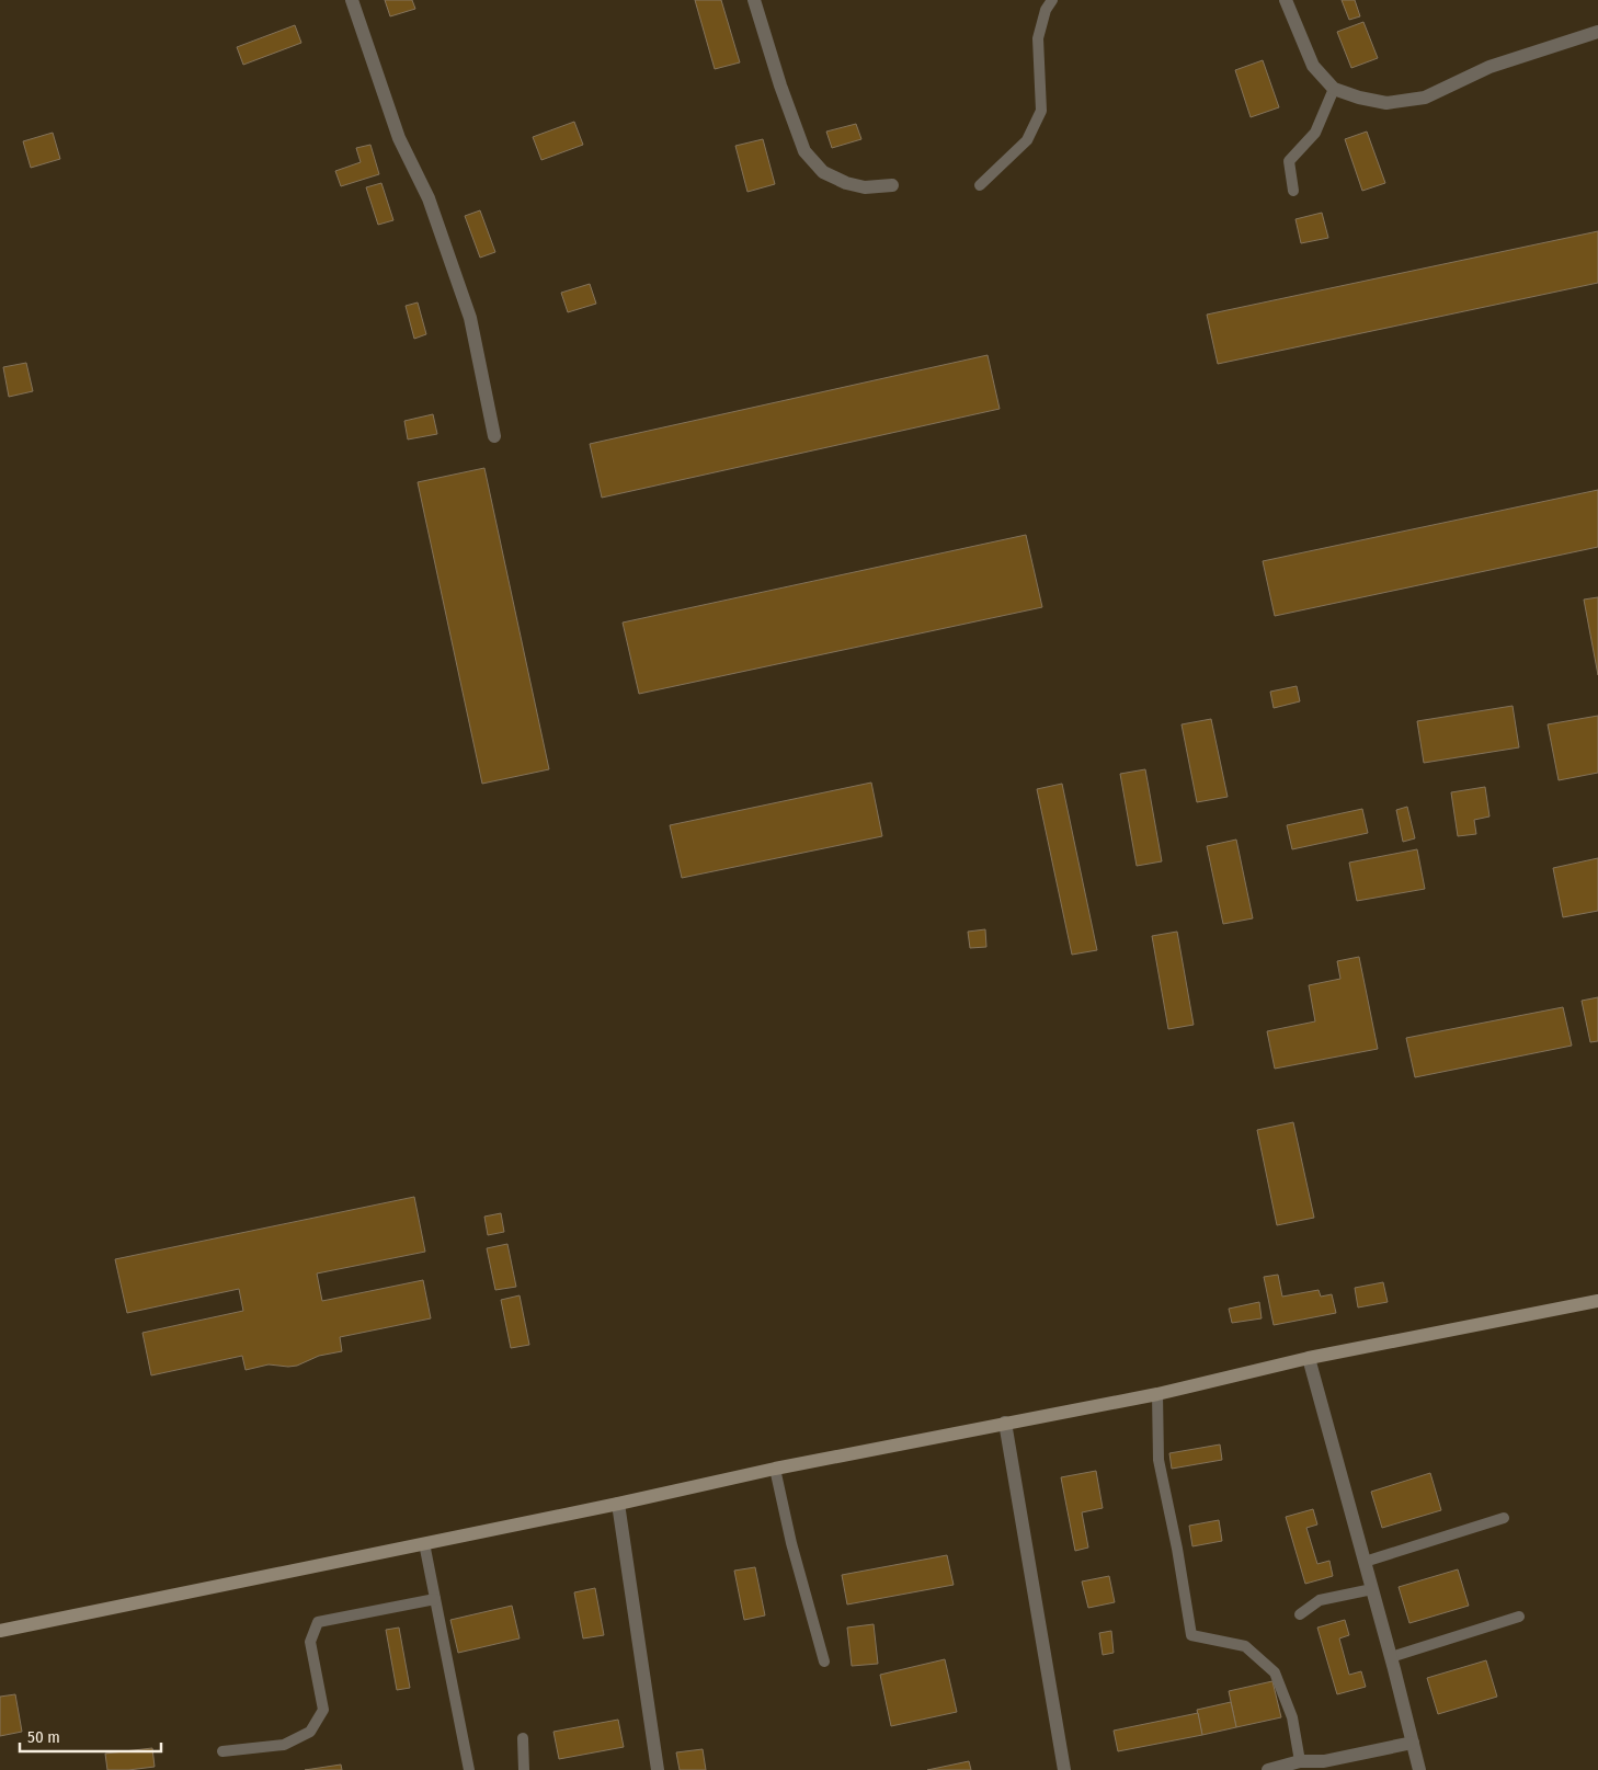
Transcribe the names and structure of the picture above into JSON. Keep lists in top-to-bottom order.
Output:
{
  "scale_bar": "50 m"
}
